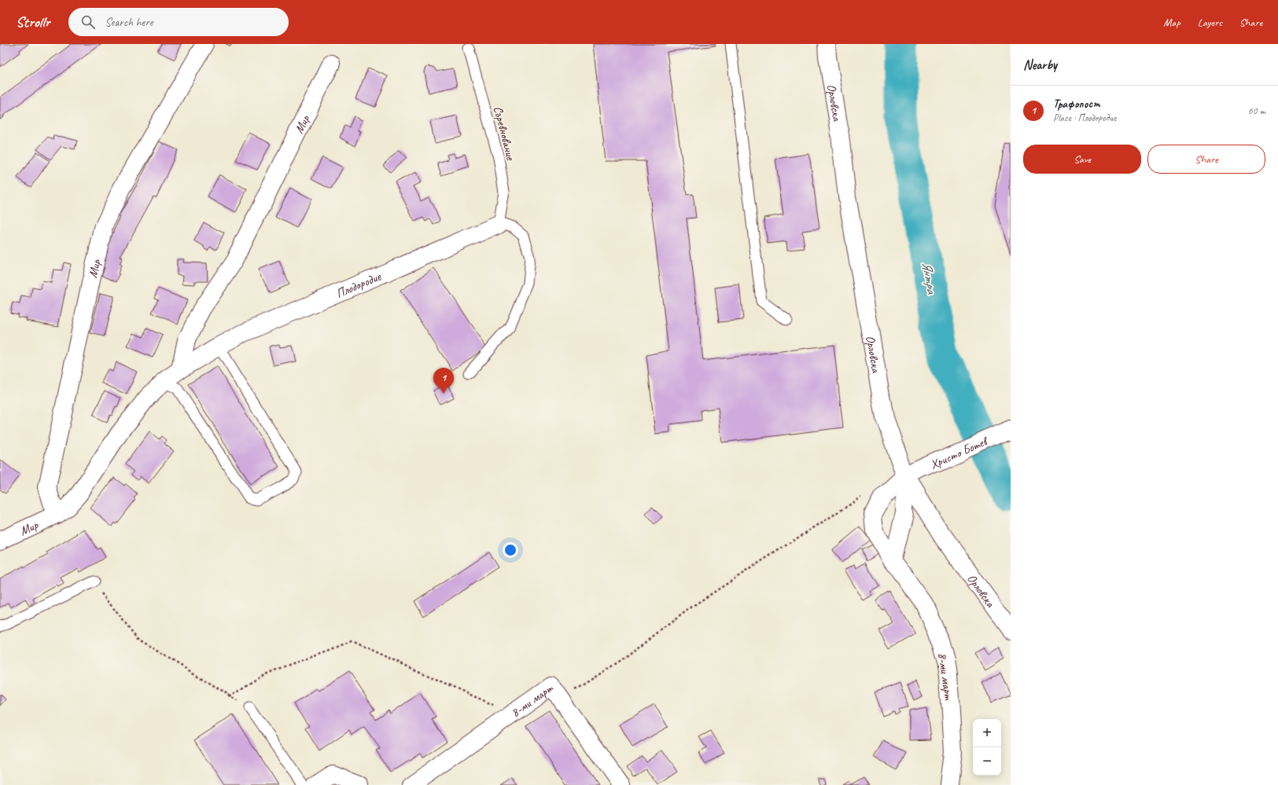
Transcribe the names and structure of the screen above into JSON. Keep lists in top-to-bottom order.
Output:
{
  "streets": {
    "street": [
      "Орловска",
      "Мир",
      "Плодородие",
      "Христо Ботев",
      "8-ми март"
    ],
    "lane": ["Съревнование"]
  },
  "crossings": [
    ["Орловска", "Христо Ботев"],
    ["Мир", "Плодородие"],
    ["Съревнование", "Плодородие"],
    ["Христо Ботев", "8-ми март"]
  ],
  "water": ["Янтра"],
  "page": {
    "header": "Strollr",
    "search": "Search here",
    "nav": ["Map", "Layers", "Share"],
    "heading": "Nearby",
    "list": [
      {
        "mark": "1",
        "name": "Трафопост",
        "note": "Place · Плодородие",
        "value": "60 m"
      }
    ],
    "buttons": ["Save", "Share"],
    "pins": "1",
    "map_buttons": ["+", "−"]
  }
}
